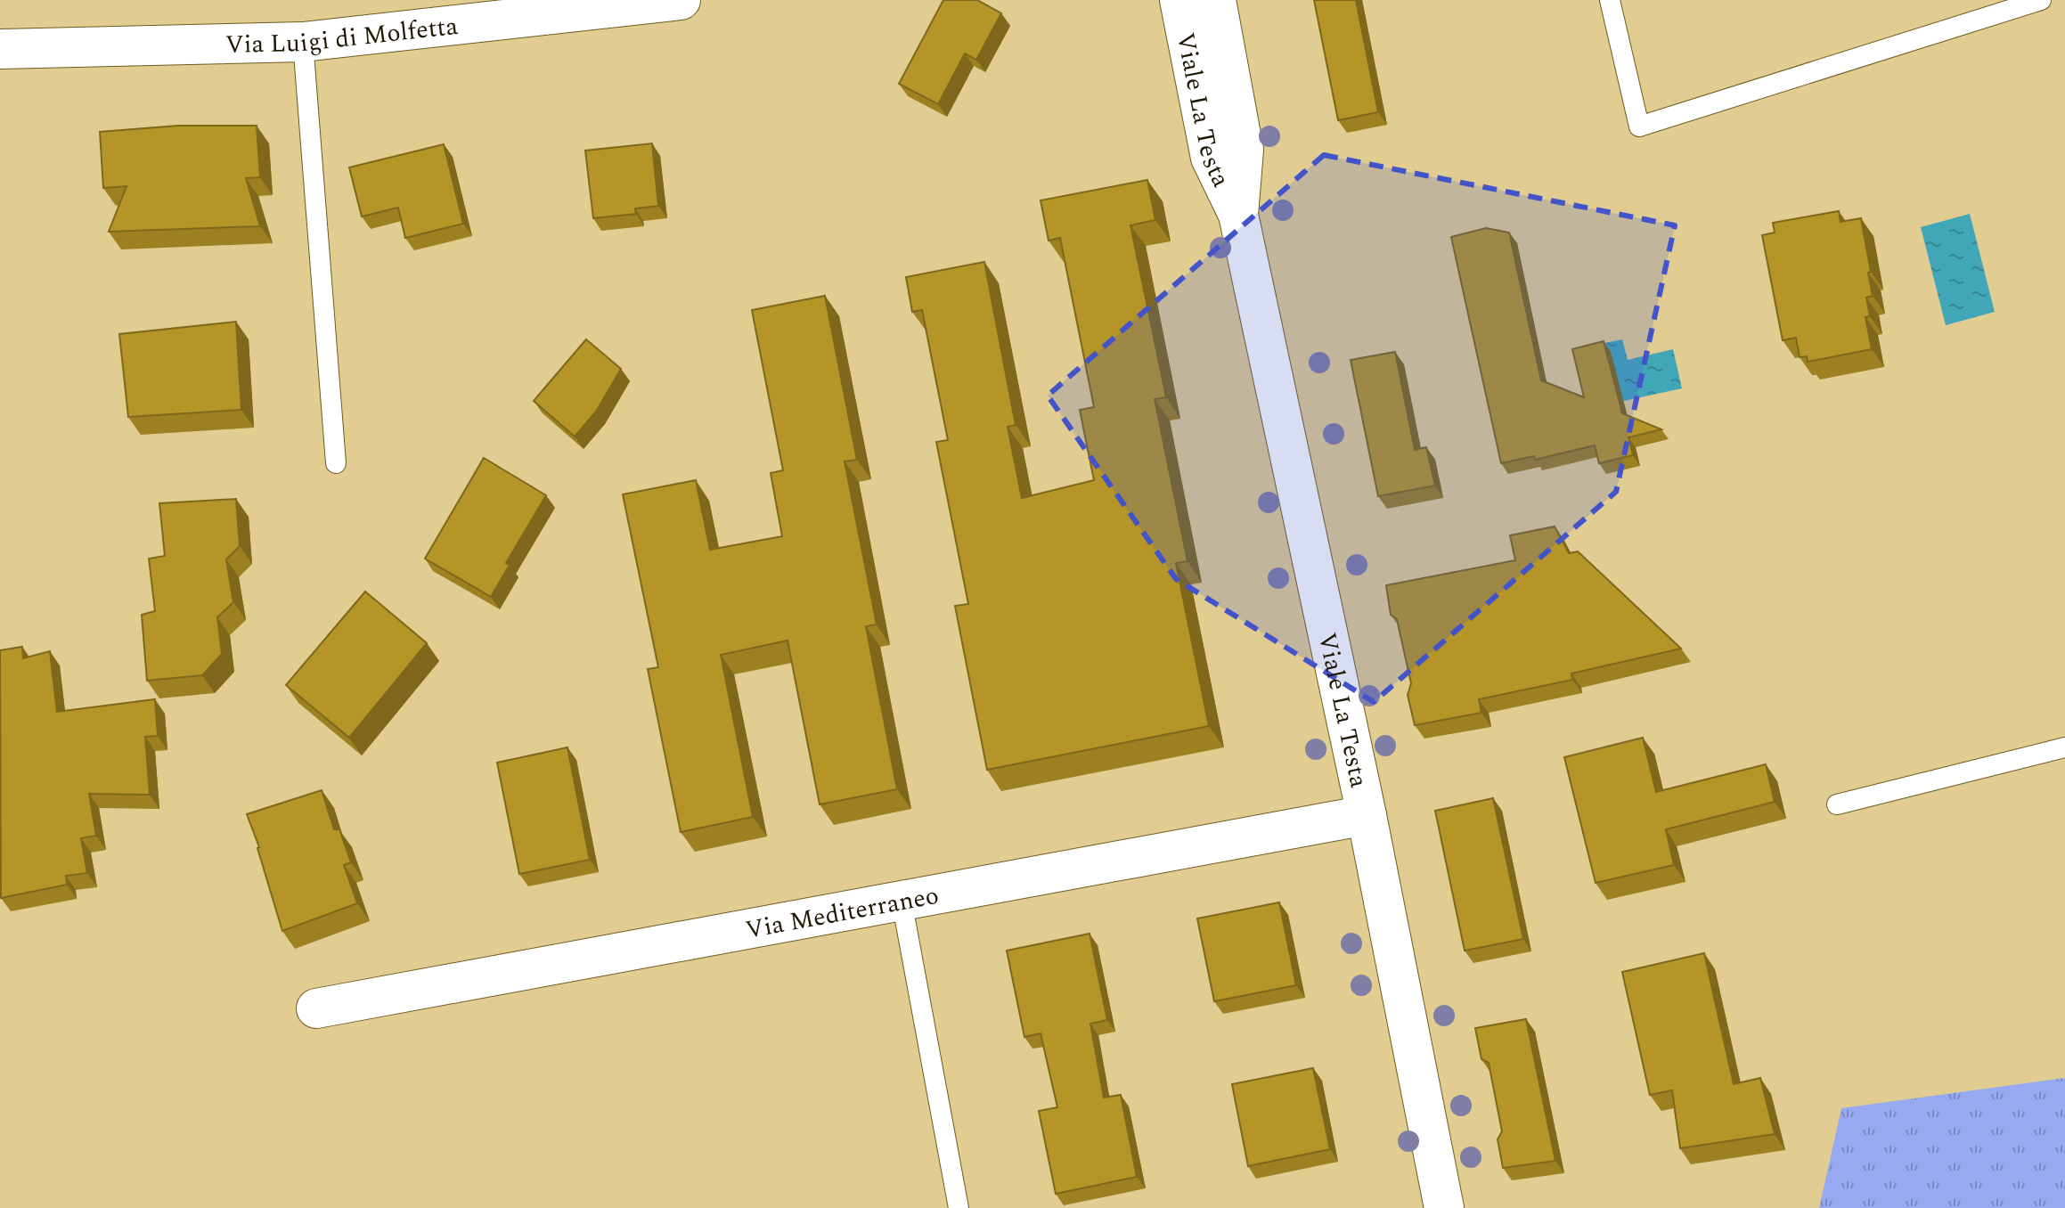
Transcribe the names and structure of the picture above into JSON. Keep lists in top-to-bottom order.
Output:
{
  "streets": {
    "street": ["Via Luigi di Molfetta", "Viale La Testa", "Via Mediterraneo"]
  },
  "crossings": [
    ["Viale La Testa", "Via Mediterraneo"]
  ]
}
